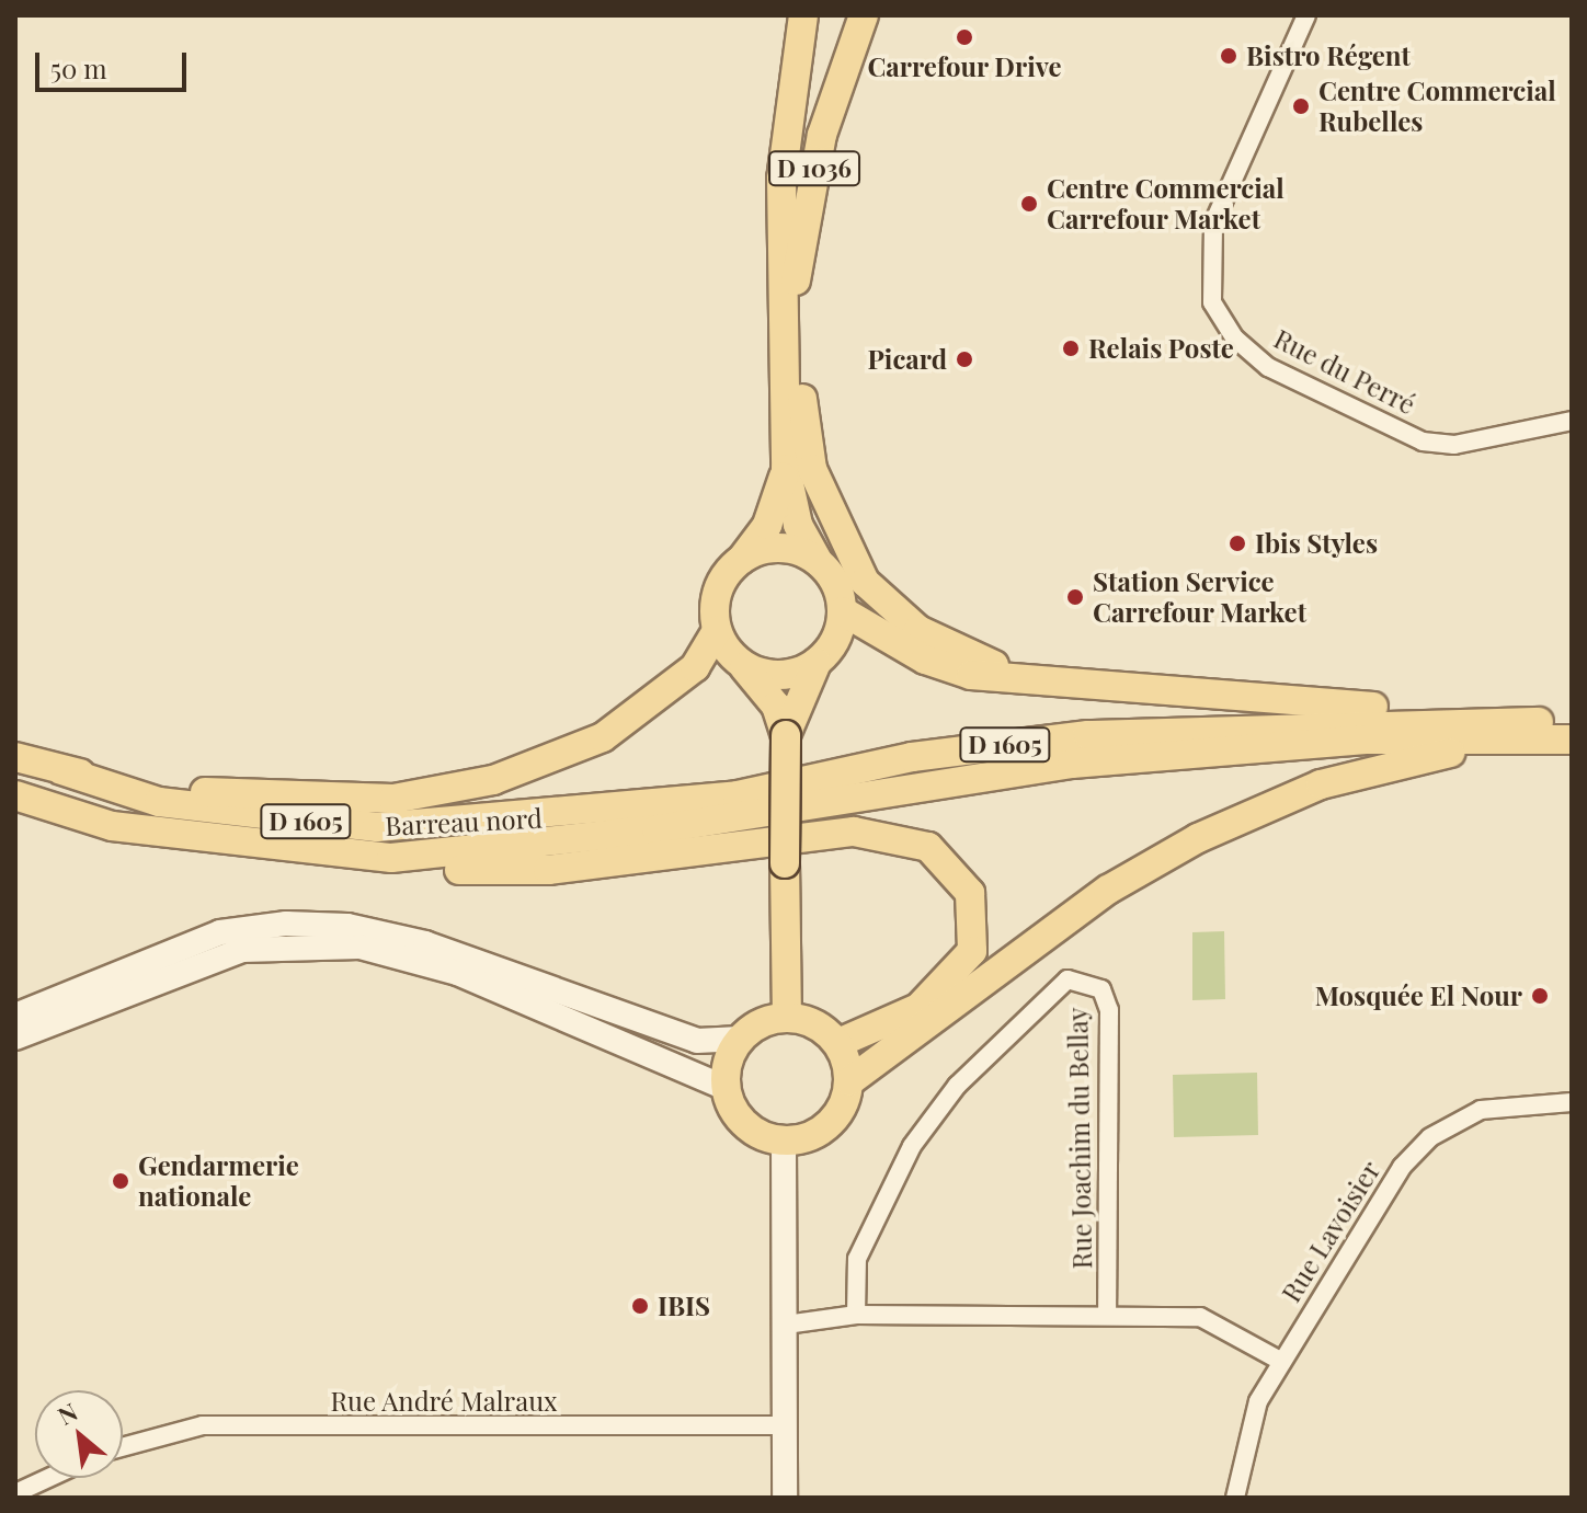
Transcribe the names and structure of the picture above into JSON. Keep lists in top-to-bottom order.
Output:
{
  "streets": {
    "main road": ["D 1036", "D 1605", "Barreau nord"],
    "street": [
      "Rue du Perré",
      "Rue Joachim du Bellay",
      "Rue Lavoisier",
      "Rue André Malraux"
    ]
  },
  "crossings": [
    ["D 1605", "Barreau nord"]
  ],
  "places": [
    "Carrefour Drive",
    "Bistro Régent",
    "Centre Commercial Rubelles",
    "Centre Commercial Carrefour Market",
    "Relais Poste",
    "Picard",
    "Ibis Styles",
    "Station Service Carrefour Market",
    "Mosquée El Nour",
    "Gendarmerie nationale",
    "IBIS"
  ],
  "scale_bar": "50 m",
  "north": "top left"
}
